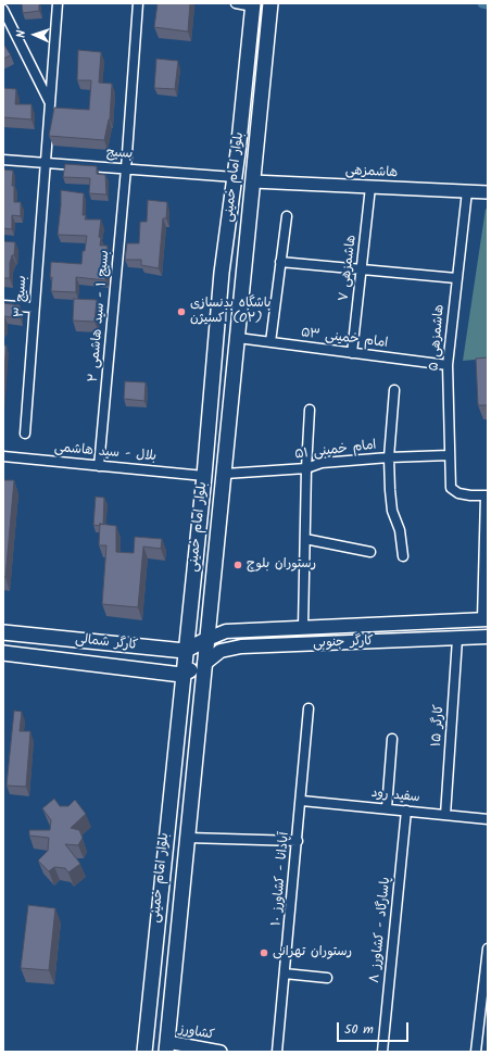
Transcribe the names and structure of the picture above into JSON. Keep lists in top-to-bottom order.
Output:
{
  "streets": {
    "main road": ["بلوار امام خمینی", "کارگر شمالی", "کارگر جنوبی"],
    "street": [
      "بسیج",
      "هاشمزهی",
      "هاشمزهی ۷",
      "بسیج ۳",
      "بسیج ۱ - سید هاشمی ۲",
      "هاشمزهی ۵",
      "امام خمینی ۵۳",
      "امام خمینی ۵۱",
      "بلال - سید هاشمی",
      "کارگر ۱۵",
      "سفید رود",
      "آپادانا - کشاورز ۱۰",
      "پاسارگاد - کشاورز ۸",
      "کشاورز"
    ]
  },
  "crossings": [
    ["بسیج", "بلوار امام خمینی"],
    ["بسیج", "بسیج ۳"],
    ["بسیج", "بسیج ۱ - سید هاشمی ۲"],
    ["هاشمزهی", "بلوار امام خمینی"],
    ["هاشمزهی", "هاشمزهی ۷"],
    ["هاشمزهی", "هاشمزهی ۵"],
    ["بلوار امام خمینی", "امام خمینی ۵۳"],
    ["بلوار امام خمینی", "امام خمینی ۵۱"],
    ["بلوار امام خمینی", "بلال - سید هاشمی"],
    ["بلوار امام خمینی", "کارگر شمالی"],
    ["بلوار امام خمینی", "کارگر جنوبی"],
    ["بلوار امام خمینی", "کشاورز"],
    ["هاشمزهی ۷", "امام خمینی ۵۳"],
    ["بسیج ۱ - سید هاشمی ۲", "بلال - سید هاشمی"],
    ["هاشمزهی ۵", "امام خمینی ۵۳"],
    ["هاشمزهی ۵", "امام خمینی ۵۱"],
    ["کارگر جنوبی", "کارگر ۱۵"],
    ["کارگر ۱۵", "سفید رود"],
    ["سفید رود", "آپادانا - کشاورز ۱۰"],
    ["سفید رود", "پاسارگاد - کشاورز ۸"]
  ],
  "places": ["باشگاه بدنسازی اکسیژن (O۲)", "رستوران بلوچ", "رستوران تهرانی"],
  "scale_bar": "50 m",
  "north": "left"
}
